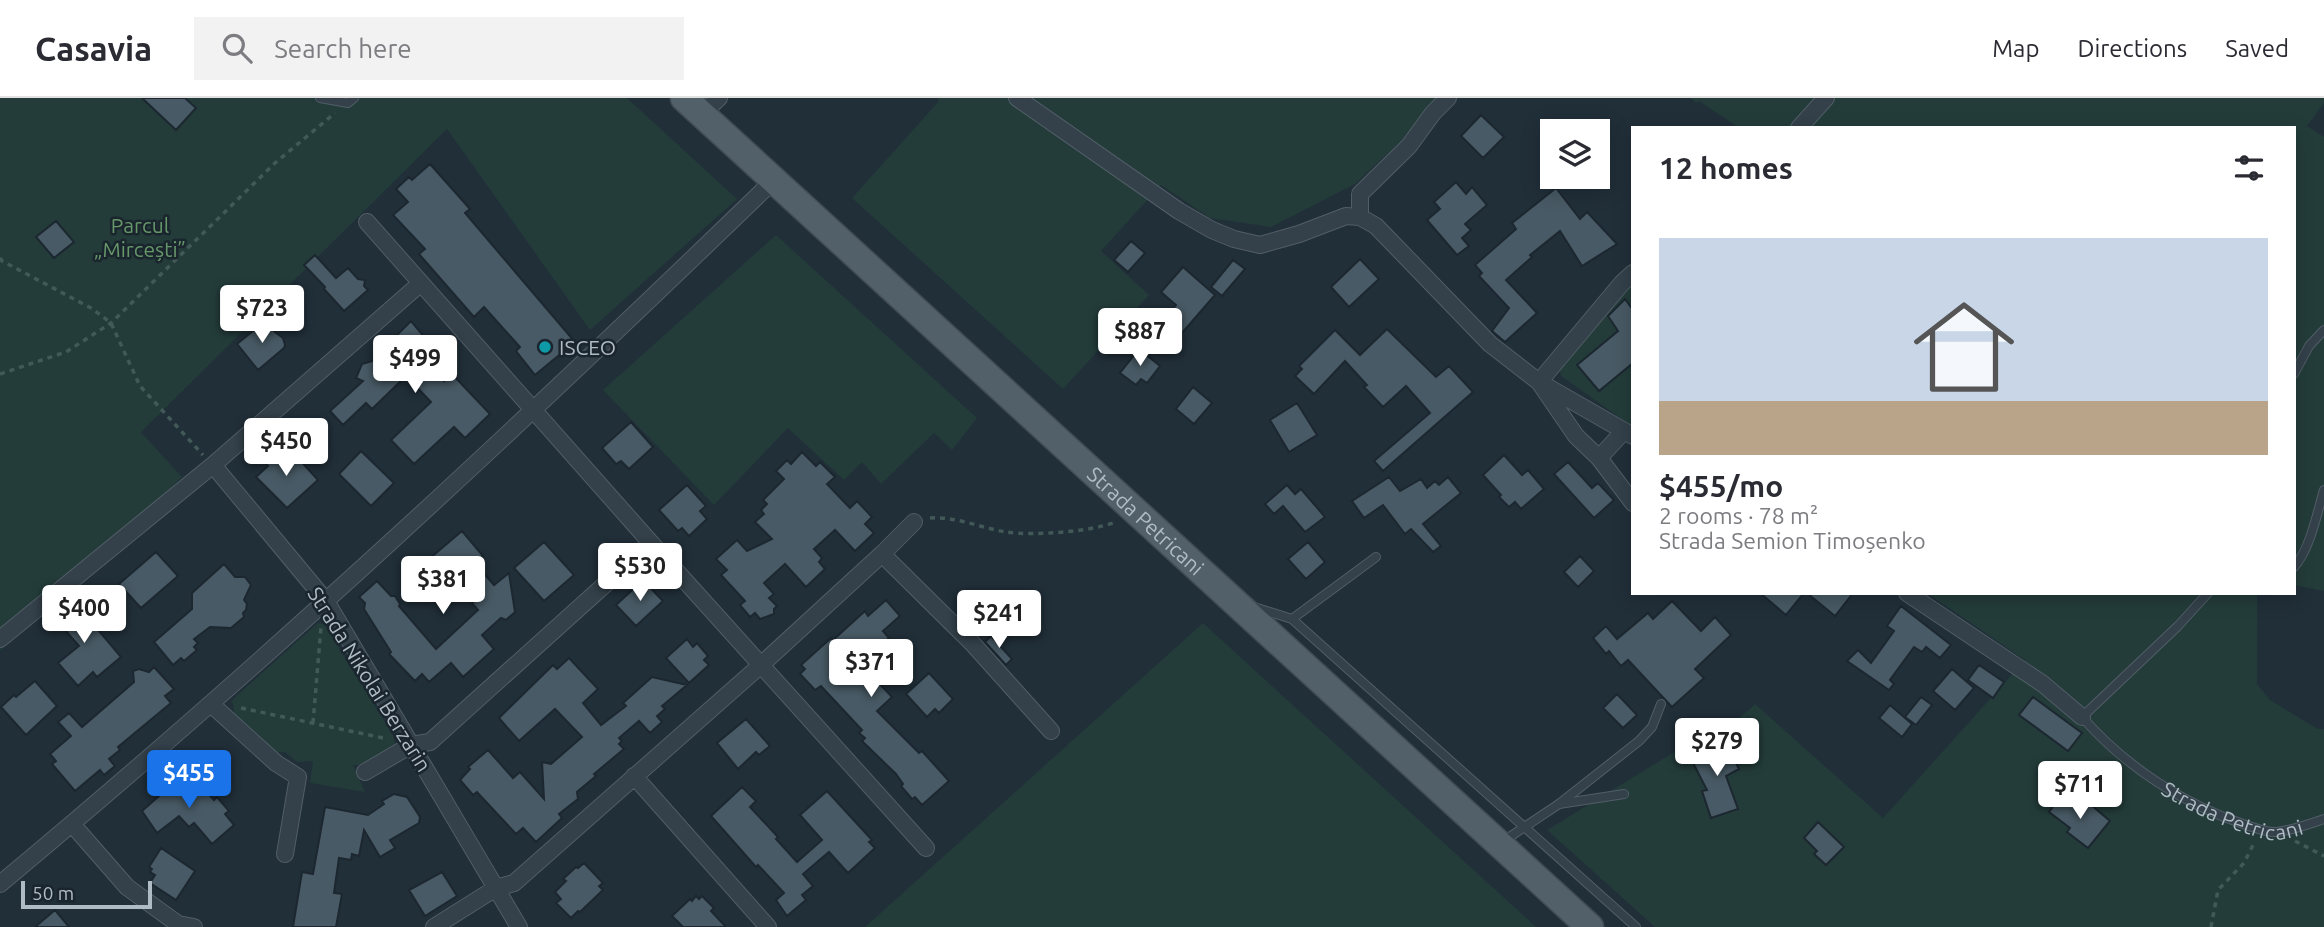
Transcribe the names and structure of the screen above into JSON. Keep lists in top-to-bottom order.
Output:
{
  "streets": {
    "main road": ["Strada Petricani"],
    "street": ["Strada Nikolai Berzarin"]
  },
  "parks": ["Parcul „Mircești”"],
  "places": ["ISCEO"],
  "scale_bar": "50 m",
  "page": {
    "header": "Casavia",
    "search": "Search here",
    "nav": ["Map", "Directions", "Saved"],
    "heading": "12 homes",
    "list": [
      {
        "name": "$455/mo",
        "note": "2 rooms · 78 m² · Strada Semion Timoșenko"
      }
    ],
    "price": [
      "$723",
      "$887",
      "$499",
      "$450",
      "$530",
      "$381",
      "$400",
      "$241",
      "$371",
      "$279",
      "$455",
      "$711"
    ],
    "scale": "50 m"
  }
}
